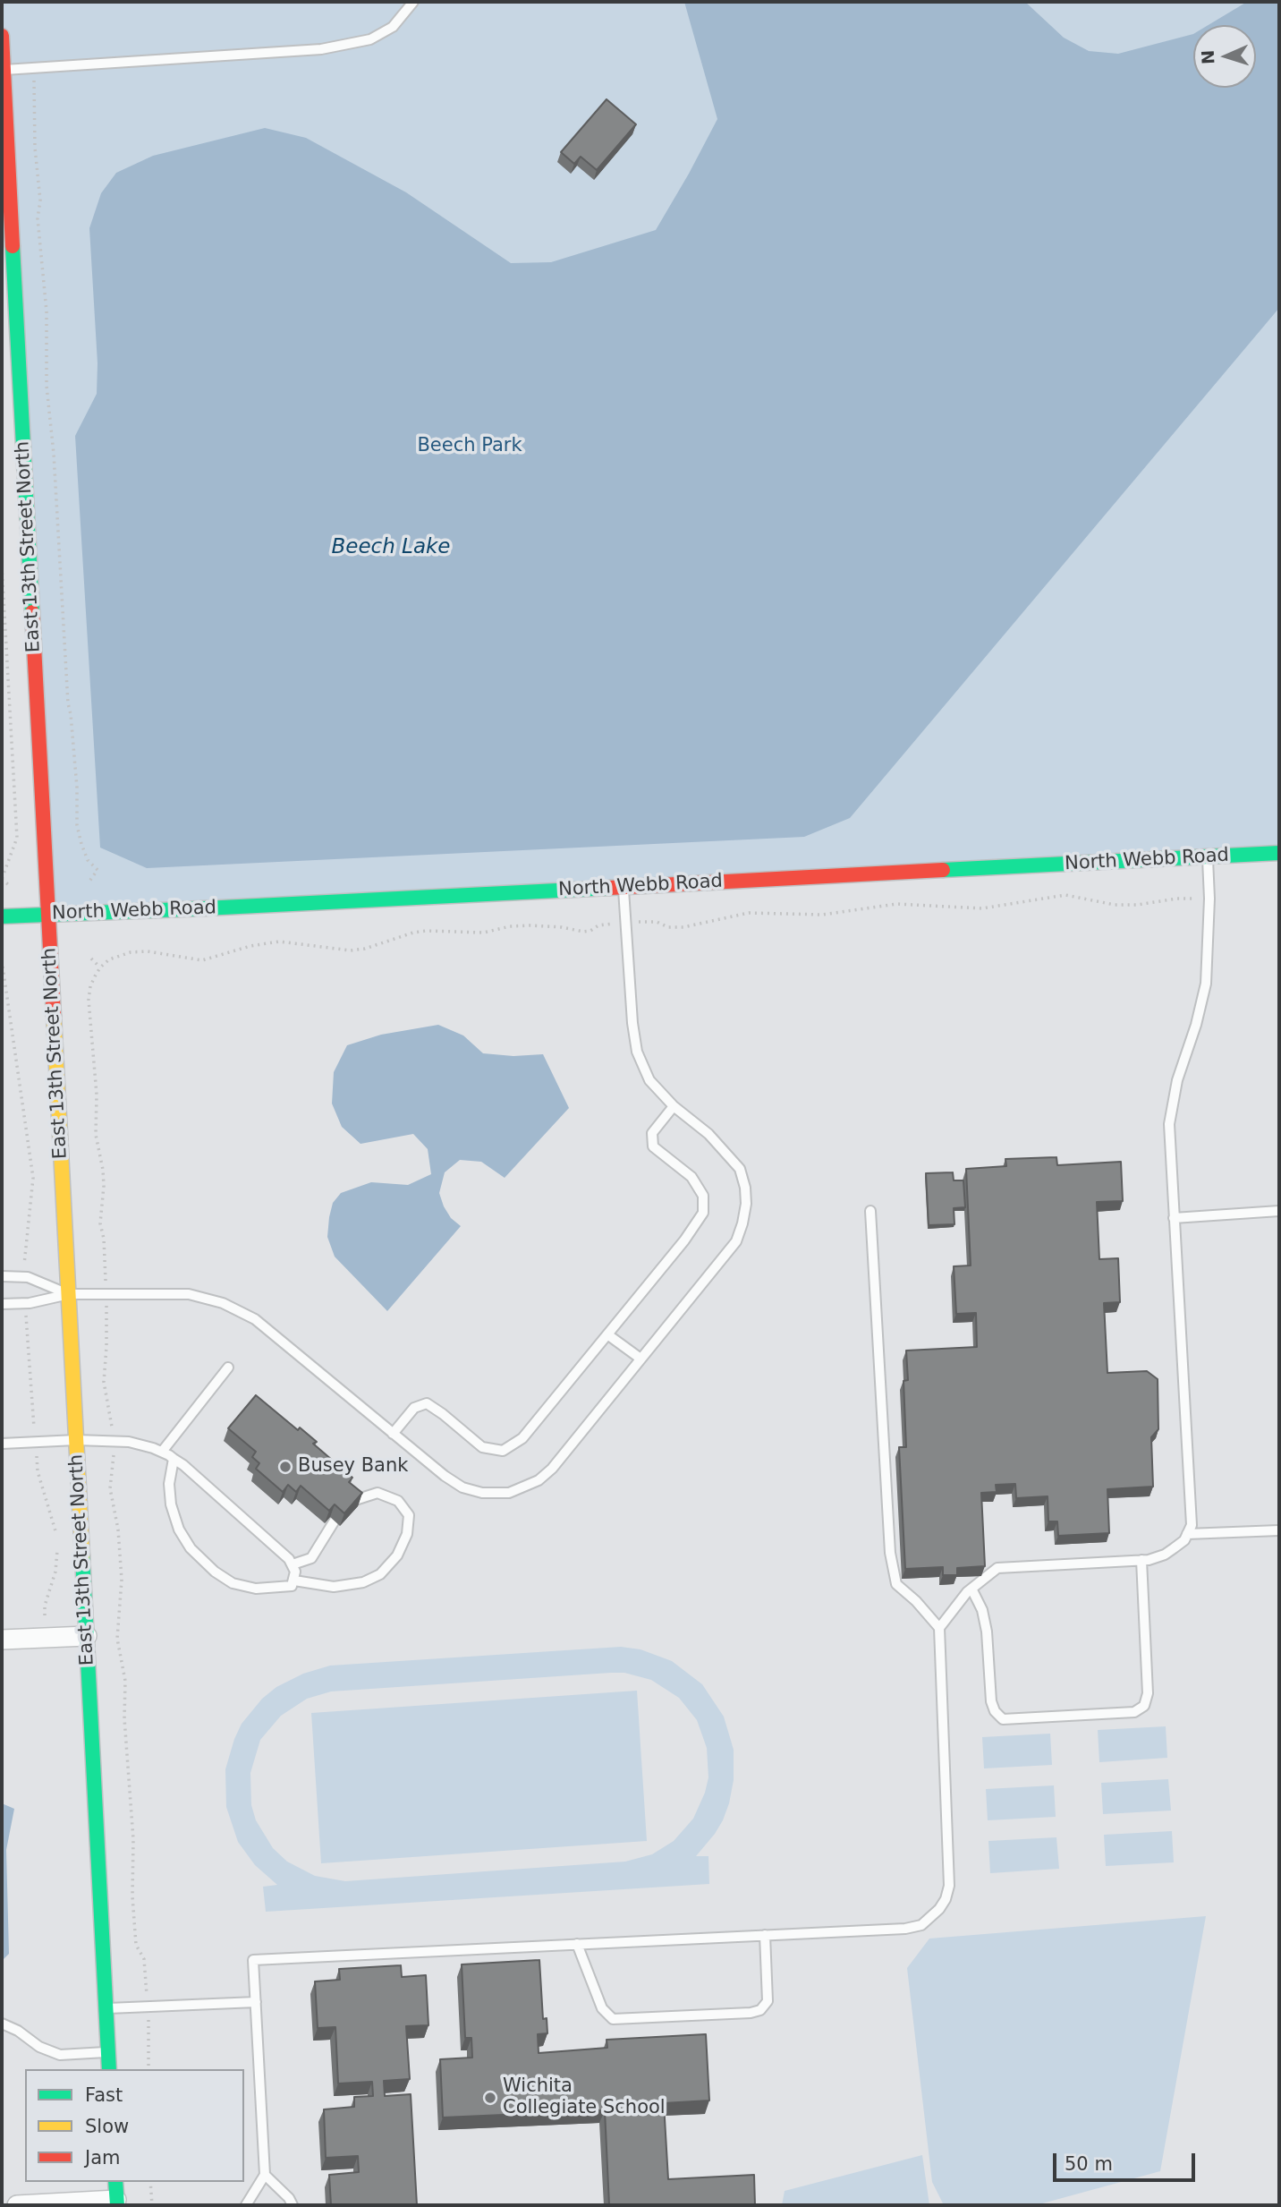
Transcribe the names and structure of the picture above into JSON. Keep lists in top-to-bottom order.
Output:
{
  "streets": {
    "main road": ["East 13th Street North", "North Webb Road"]
  },
  "crossings": [
    ["East 13th Street North", "North Webb Road"]
  ],
  "water": ["Beech Lake"],
  "parks": ["Beech Park"],
  "places": ["Busey Bank", "Wichita Collegiate School"],
  "legend": ["Fast", "Slow", "Jam"],
  "scale_bar": "50 m",
  "north": "left"
}
